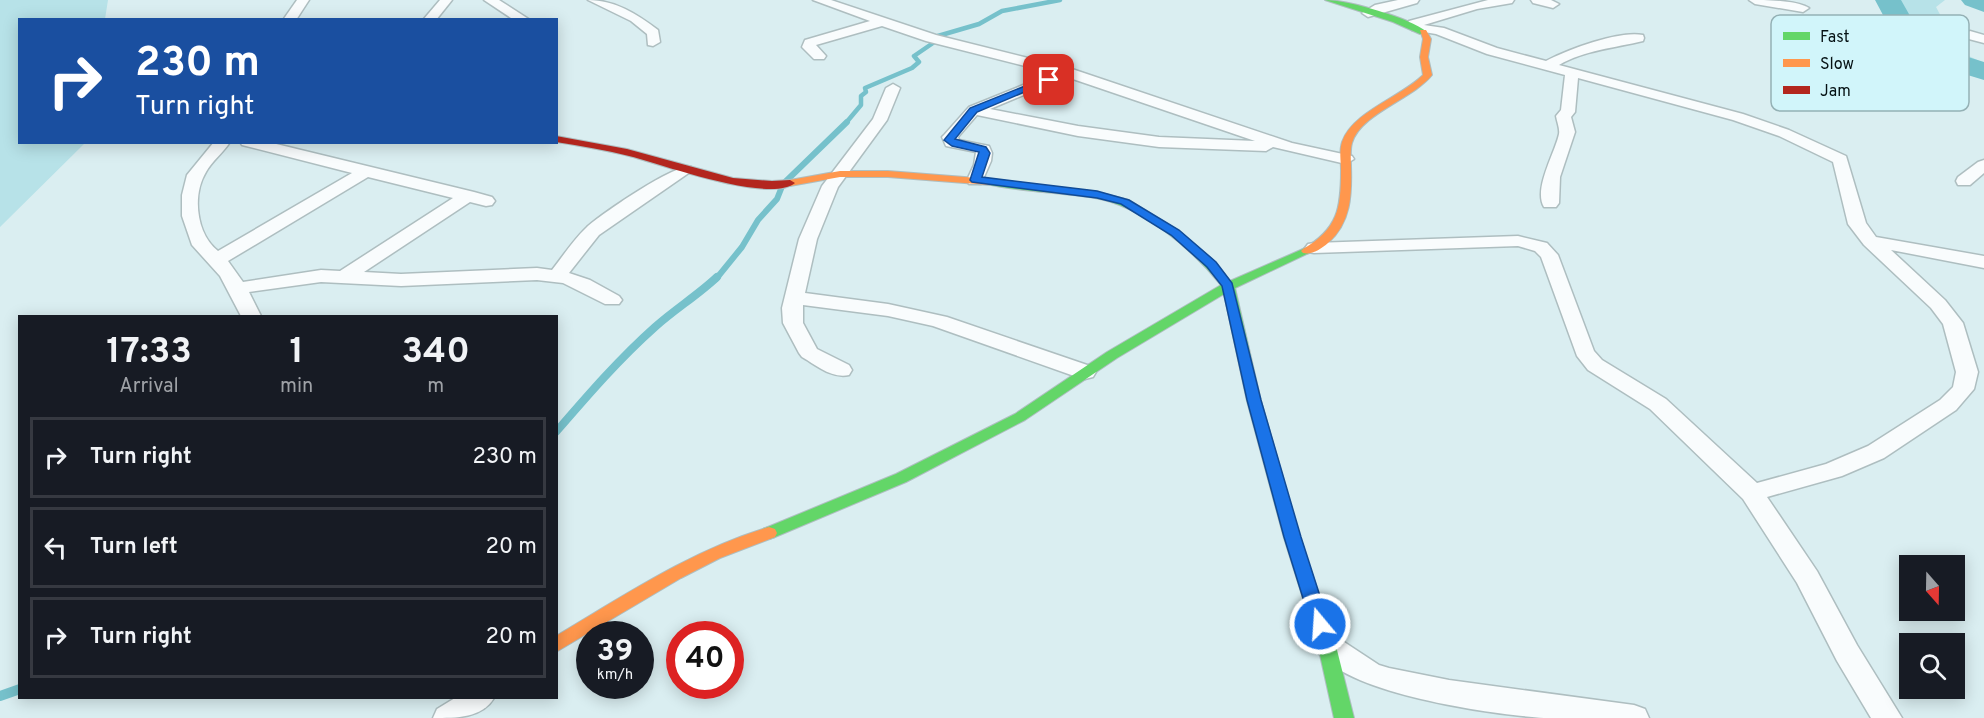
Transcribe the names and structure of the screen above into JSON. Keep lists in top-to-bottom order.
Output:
{
  "legend": ["Fast", "Slow", "Jam"],
  "north": "bottom",
  "page": {
    "turn": ["230 m", "Turn right"],
    "eta": [
      "17:33",
      "Arrival",
      "1",
      "min",
      "340",
      "m"
    ],
    "list": [
      {
        "name": "Turn right",
        "value": "230 m"
      },
      {
        "name": "Turn left",
        "value": "20 m"
      },
      {
        "name": "Turn right",
        "value": "20 m"
      }
    ],
    "speed": "39 km/h",
    "limit": "40"
  }
}
